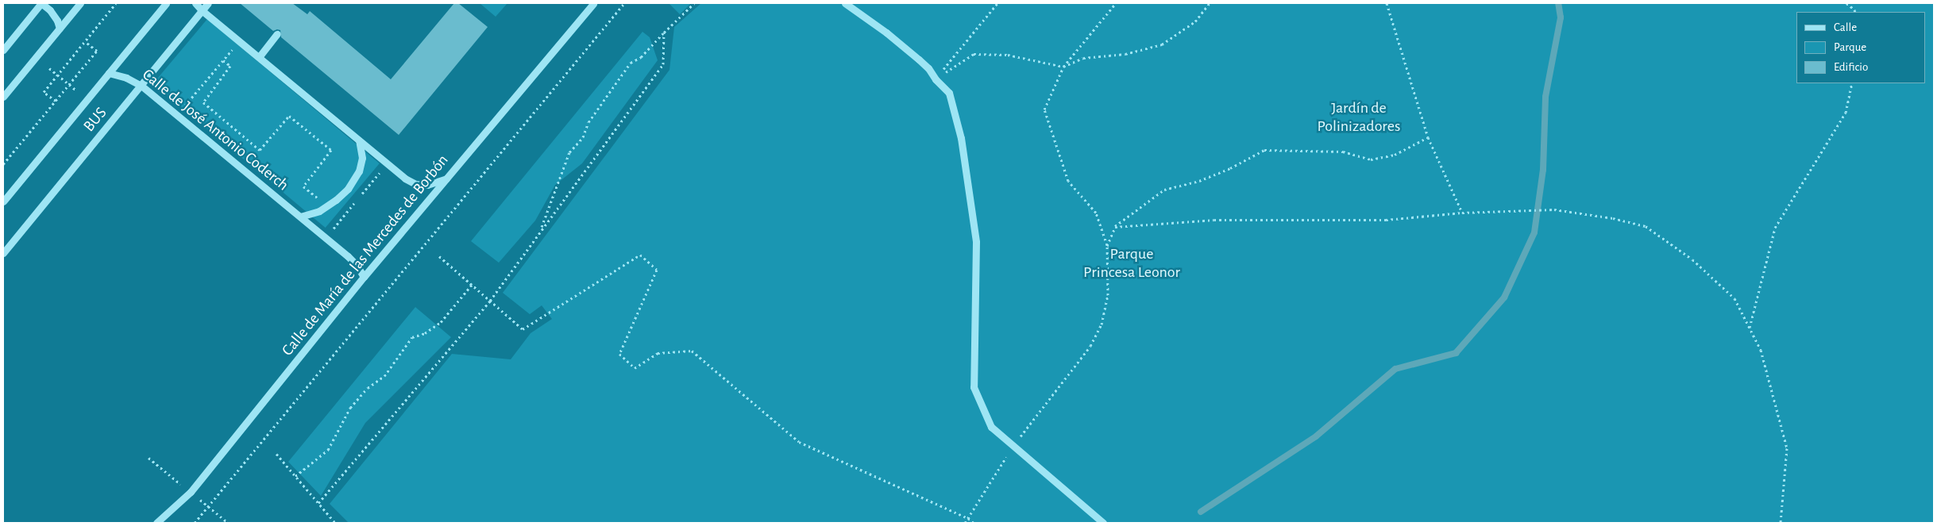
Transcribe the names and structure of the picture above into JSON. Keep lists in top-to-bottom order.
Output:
{
  "streets": {
    "street": ["BUS", "Calle de José Antonio Coderch", "Calle de María de las Mercedes de Borbón"]
  },
  "crossings": [
    ["BUS", "Calle de José Antonio Coderch"],
    ["Calle de José Antonio Coderch", "Calle de María de las Mercedes de Borbón"]
  ],
  "parks": ["Jardín de Polinizadores", "Parque Princesa Leonor"],
  "legend": ["Calle", "Parque", "Edificio"]
}
